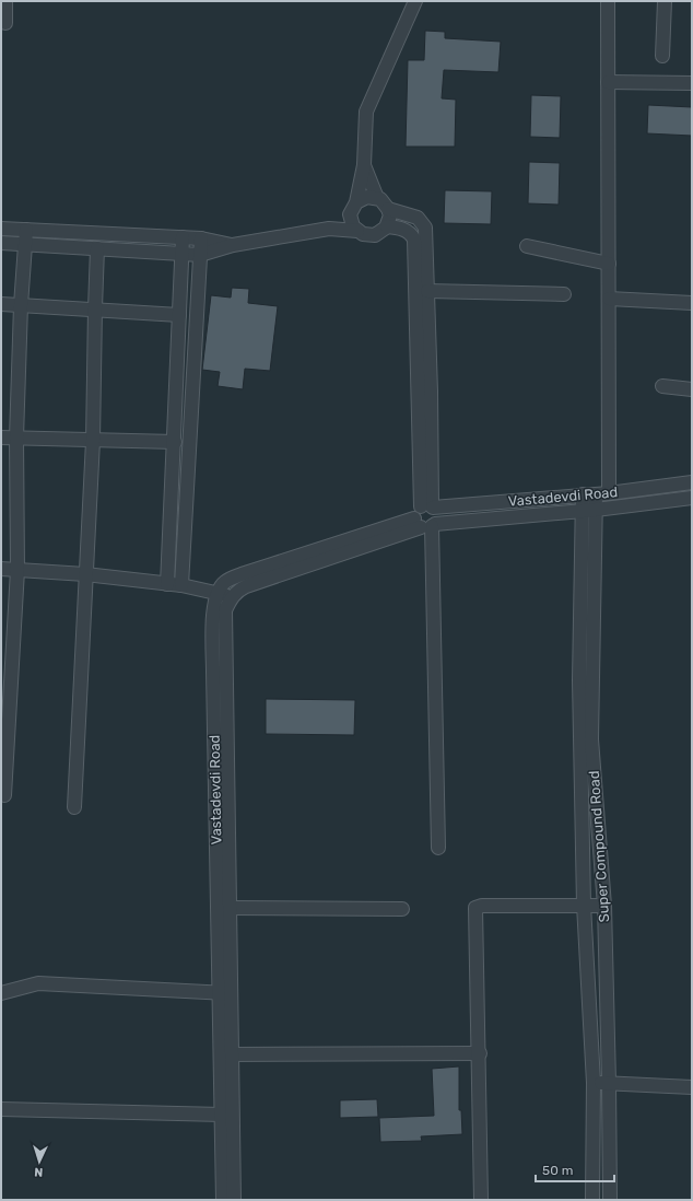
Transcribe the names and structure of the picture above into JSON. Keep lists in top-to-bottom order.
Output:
{
  "streets": {
    "street": ["Vastadevdi Road", "Super Compound Road"]
  },
  "crossings": [
    ["Vastadevdi Road", "Super Compound Road"]
  ],
  "scale_bar": "50 m",
  "north": "bottom"
}
